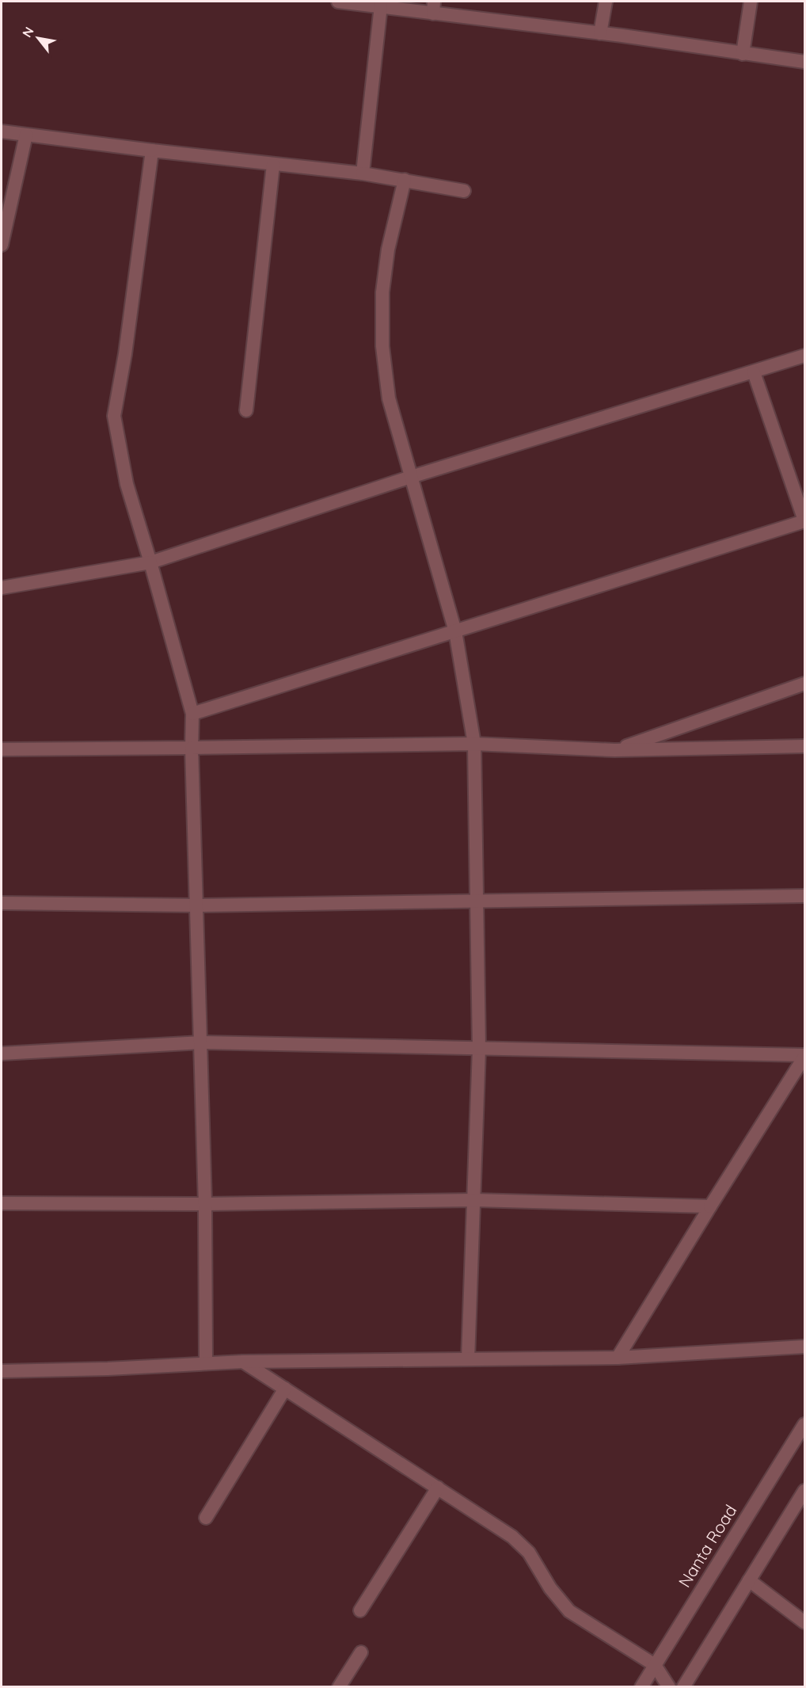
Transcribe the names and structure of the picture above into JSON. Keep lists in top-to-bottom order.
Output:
{
  "streets": {
    "street": ["Nanta Road"]
  },
  "north": "top left"
}
